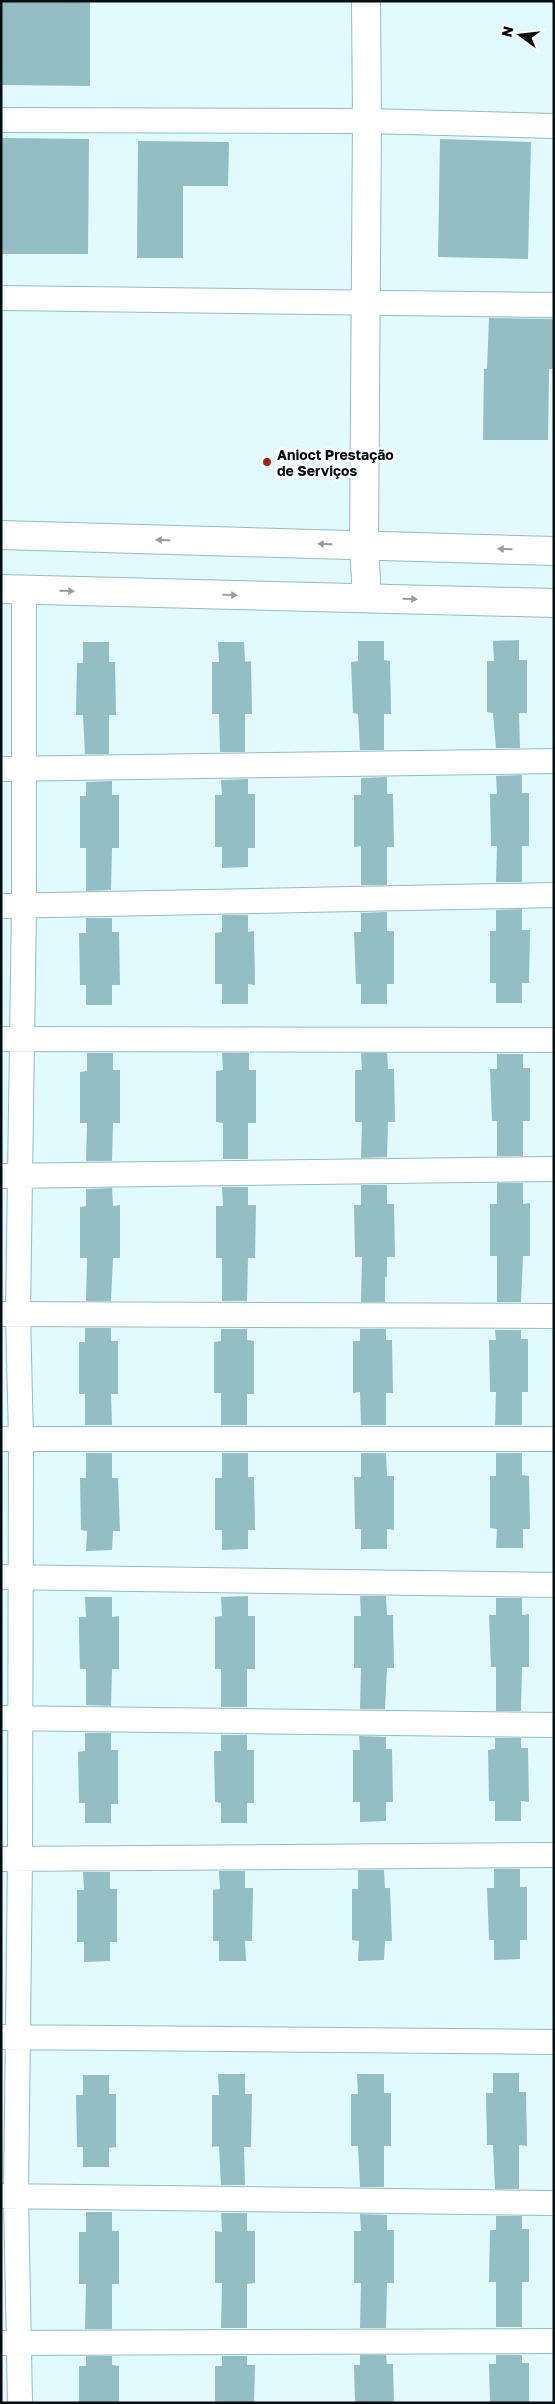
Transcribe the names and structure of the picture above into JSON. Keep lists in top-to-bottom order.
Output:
{
  "places": ["Anioct Prestação de Serviços"],
  "north": "left"
}
